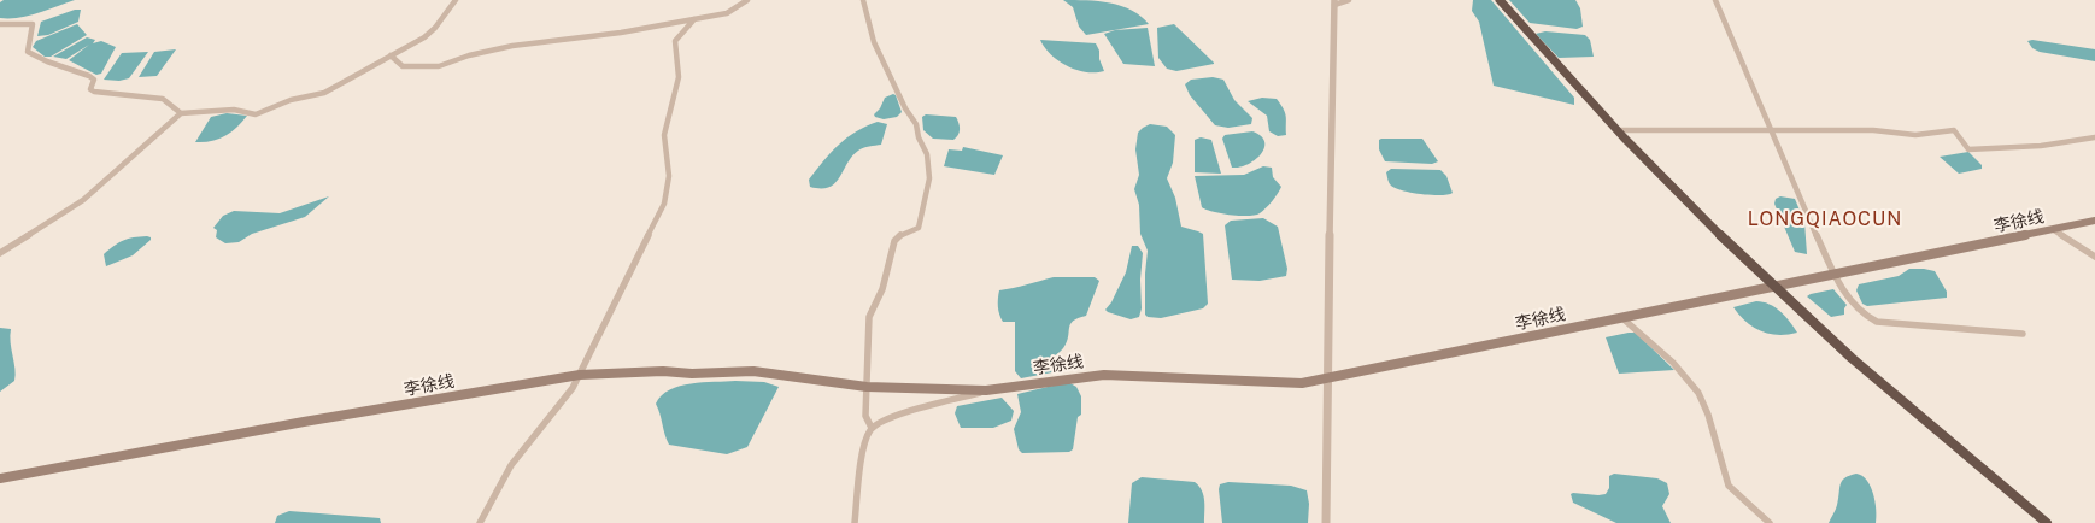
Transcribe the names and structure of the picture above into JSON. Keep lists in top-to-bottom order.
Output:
{
  "streets": {
    "main road": ["李徐线"]
  },
  "districts": ["LONGQIAOCUN"]
}
